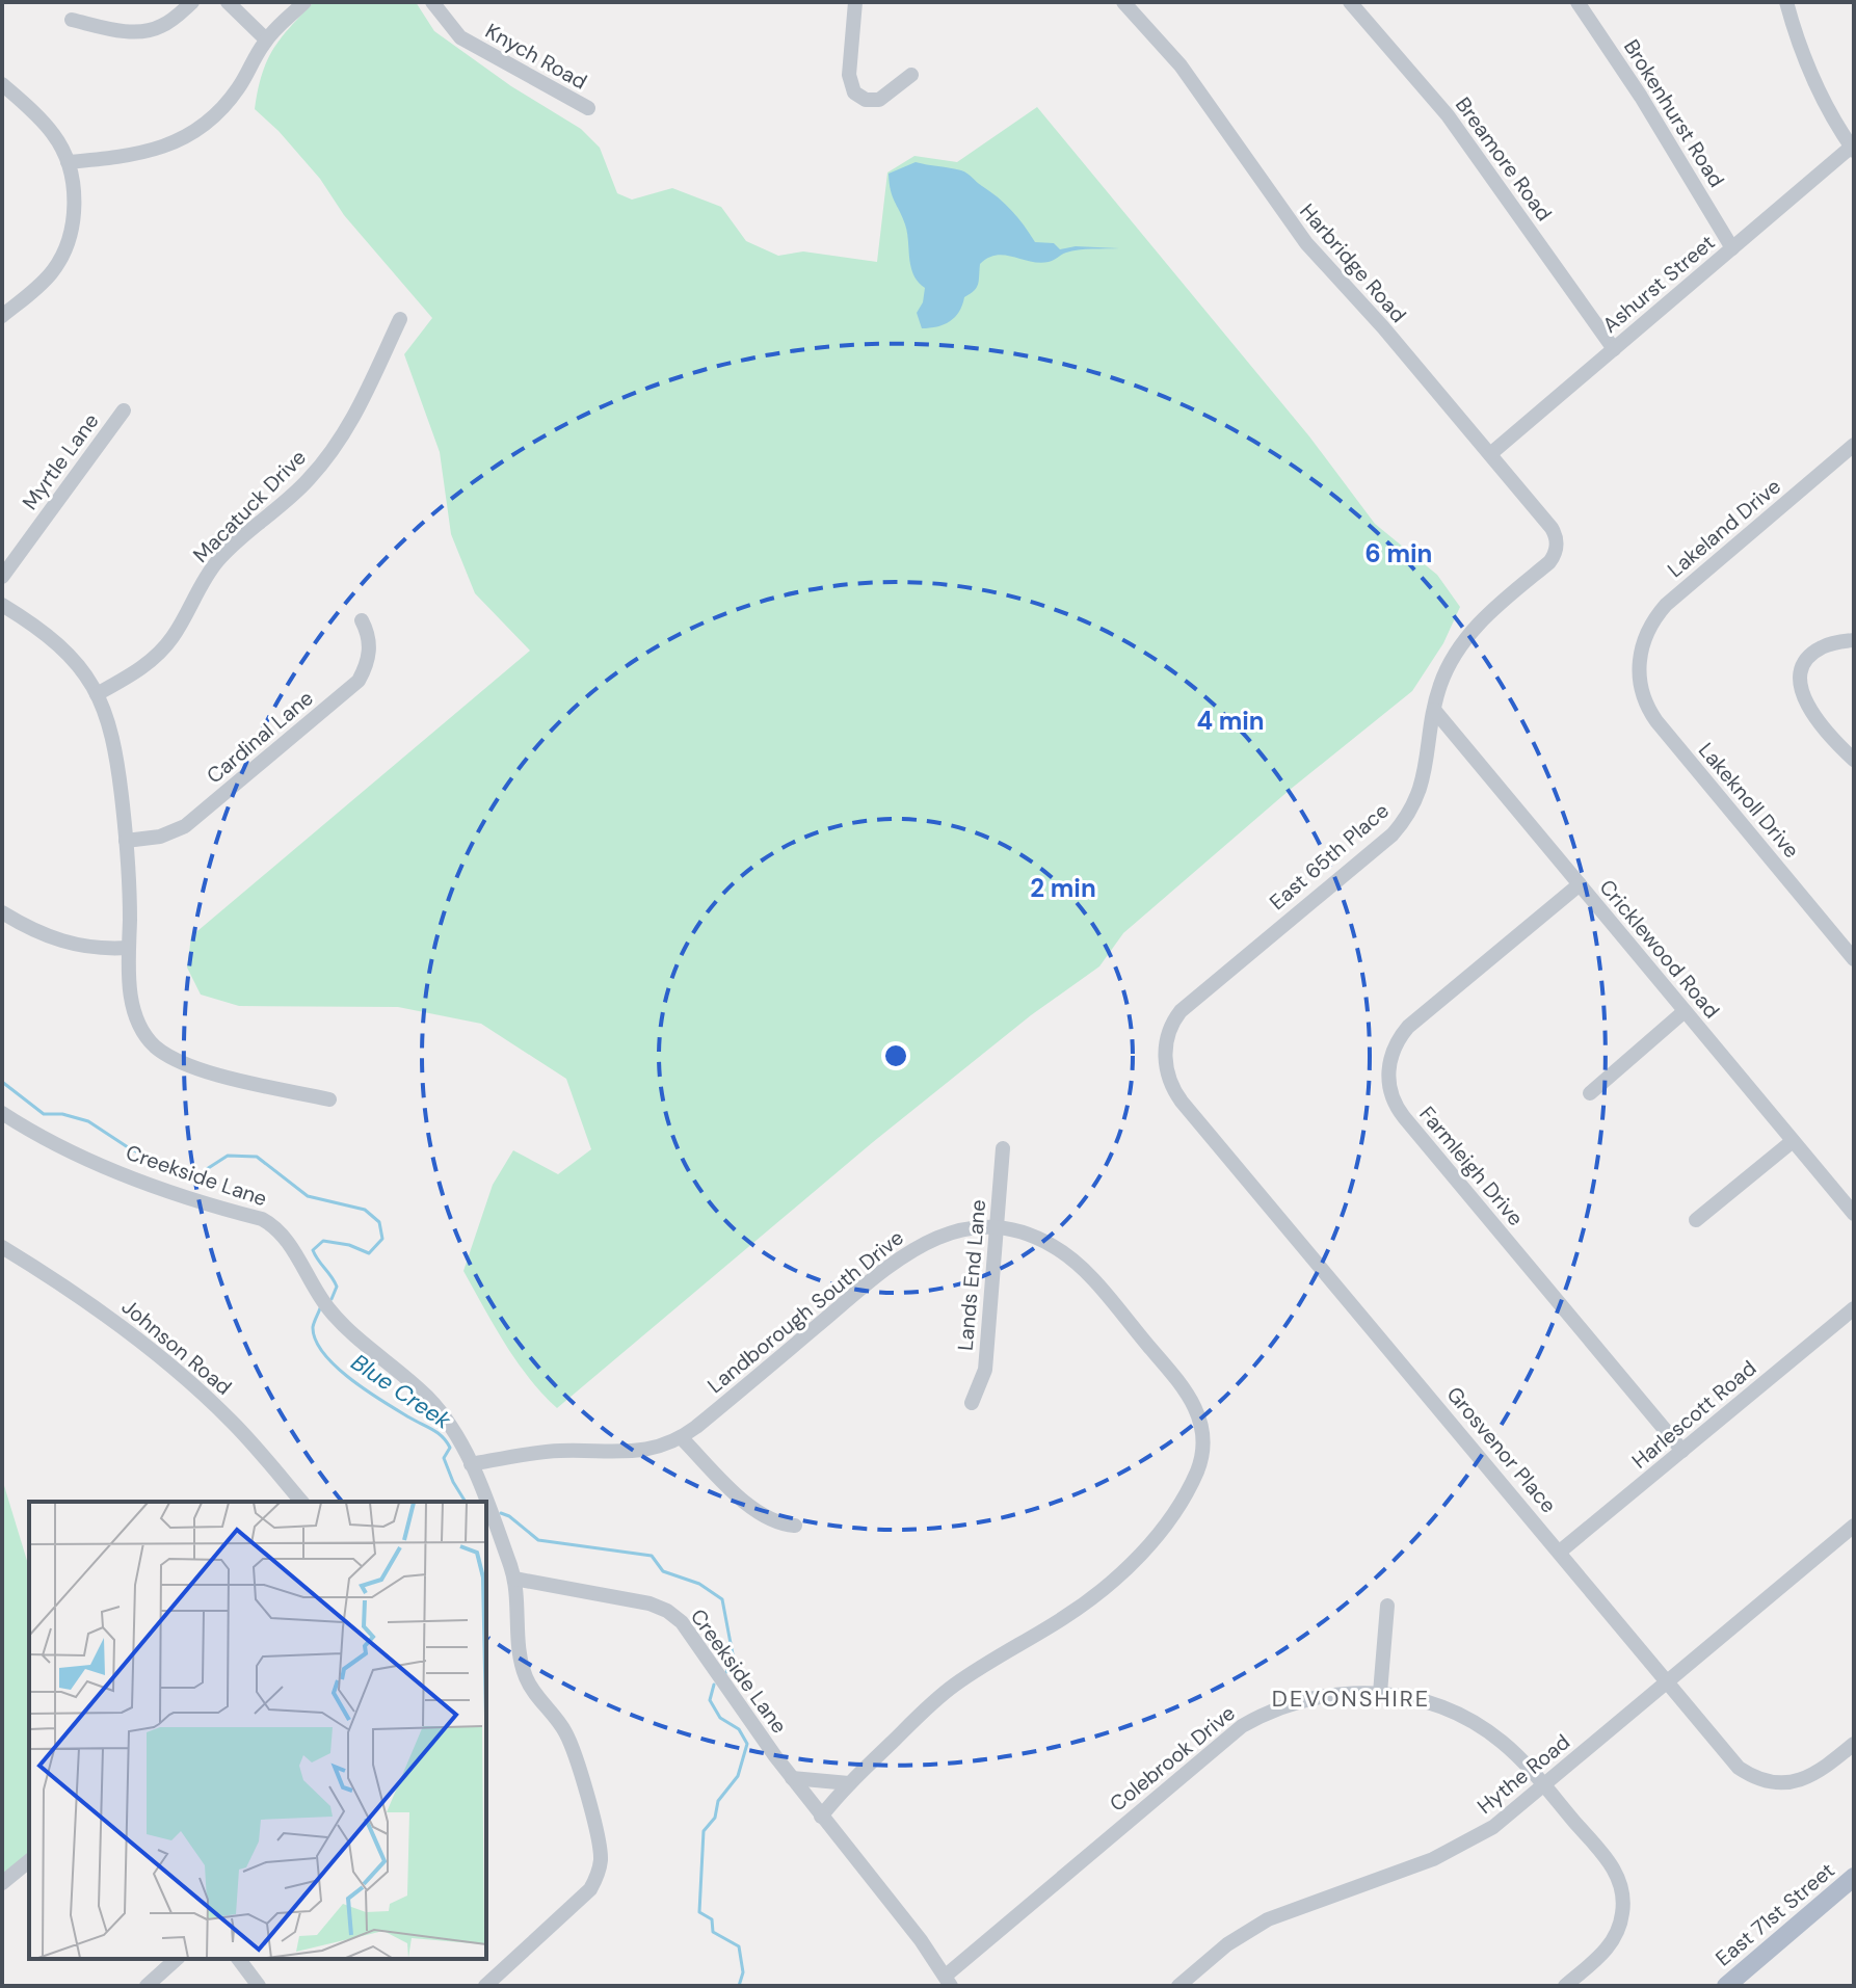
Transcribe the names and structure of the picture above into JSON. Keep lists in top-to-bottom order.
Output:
{
  "streets": {
    "main road": ["East 71st Street"],
    "street": [
      "Knych Road",
      "Brokenhurst Road",
      "Breamore Road",
      "Harbridge Road",
      "Ashurst Street",
      "Myrtle Lane",
      "Macatuck Drive",
      "Lakeland Drive",
      "Cardinal Lane",
      "Lakeknoll Drive",
      "East 65th Place",
      "Cricklewood Road",
      "Farmleigh Drive",
      "Creekside Lane",
      "Lands End Lane",
      "Landborough South Drive",
      "Johnson Road",
      "Harlescott Road",
      "Grosvenor Place",
      "Colebrook Drive",
      "Hythe Road"
    ]
  },
  "crossings": [
    ["Brokenhurst Road", "Ashurst Street"],
    ["Breamore Road", "Ashurst Street"],
    ["Harbridge Road", "Ashurst Street"],
    ["Harbridge Road", "East 65th Place"],
    ["Lakeland Drive", "Lakeknoll Drive"],
    ["East 65th Place", "Cricklewood Road"],
    ["East 65th Place", "Grosvenor Place"],
    ["Cricklewood Road", "Farmleigh Drive"],
    ["Farmleigh Drive", "Harlescott Road"],
    ["Creekside Lane", "Landborough South Drive"],
    ["Creekside Lane", "Colebrook Drive"],
    ["Lands End Lane", "Landborough South Drive"],
    ["Harlescott Road", "Grosvenor Place"],
    ["Grosvenor Place", "Hythe Road"],
    ["Colebrook Drive", "Hythe Road"]
  ],
  "districts": ["DEVONSHIRE"],
  "water": ["Blue Creek"],
  "rings": ["6 min", "4 min", "2 min"]
}
